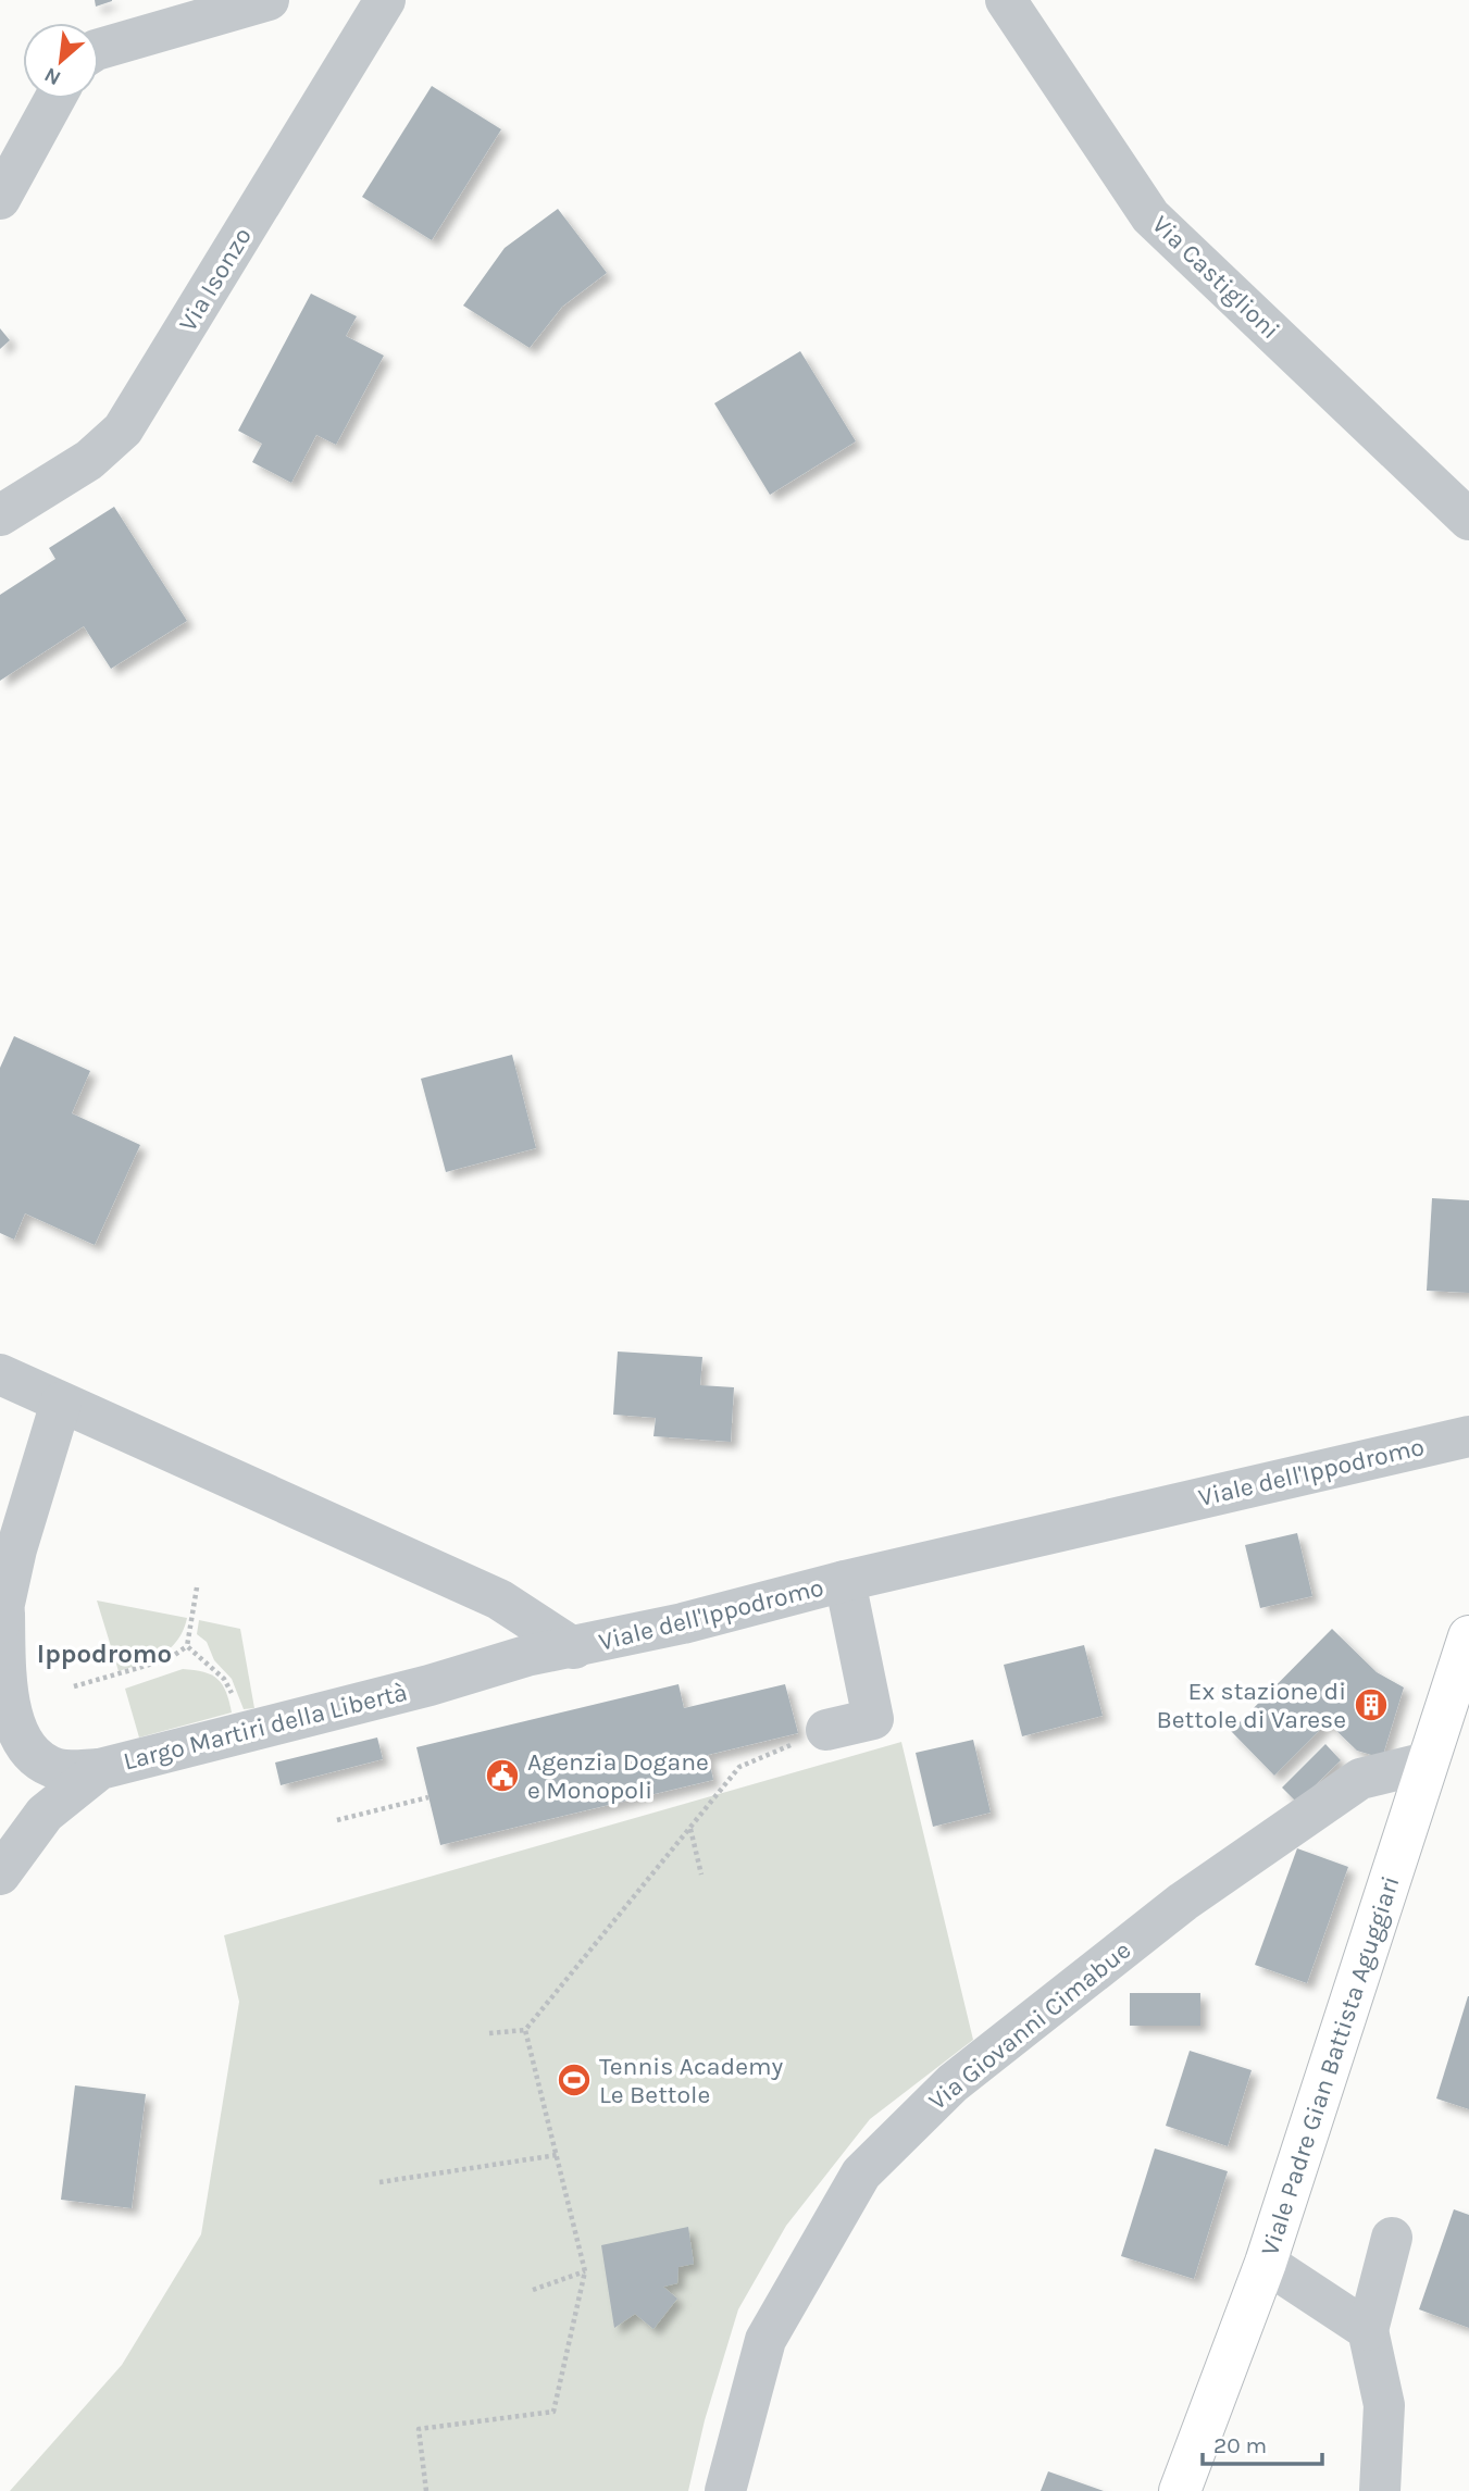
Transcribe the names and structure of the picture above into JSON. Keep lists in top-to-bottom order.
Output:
{
  "streets": {
    "main road": ["Viale Padre Gian Battista Aguggiari"],
    "street": [
      "Via Castiglioni",
      "Via Isonzo",
      "Viale dell'Ippodromo",
      "Largo Martiri della Libertà",
      "Via Giovanni Cimabue"
    ]
  },
  "crossings": [
    ["Viale dell'Ippodromo", "Largo Martiri della Libertà"],
    ["Via Giovanni Cimabue", "Viale Padre Gian Battista Aguggiari"]
  ],
  "districts": ["Ippodromo"],
  "places": {
    "building": ["Ex stazione di Bettole di Varese"],
    "public building": ["Agenzia Dogane e Monopoli"],
    "sports": ["Tennis Academy Le Bettole"]
  },
  "scale_bar": "20 m",
  "north": "bottom left"
}
